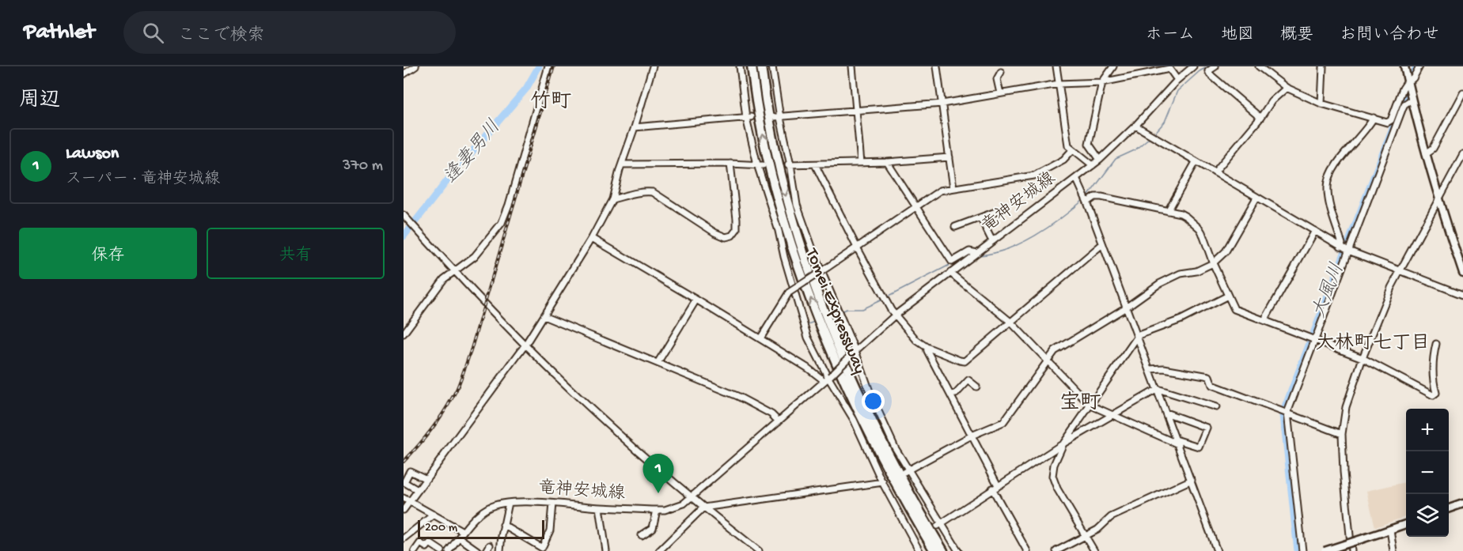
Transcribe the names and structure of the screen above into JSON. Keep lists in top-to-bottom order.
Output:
{
  "streets": {
    "highway": ["Tomei Expressway"],
    "street": ["竜神安城線"]
  },
  "districts": ["竹町", "大林町七丁目", "宝町"],
  "water": ["逢妻男川", "大風川"],
  "scale_bar": "200 m",
  "page": {
    "header": "Pathlet",
    "search": "ここで検索",
    "nav": [
      "ホーム",
      "地図",
      "概要",
      "お問い合わせ"
    ],
    "heading": "周辺",
    "list": [
      {
        "mark": "1",
        "name": "Lawson",
        "note": "スーパー · 竜神安城線",
        "value": "370 m"
      }
    ],
    "buttons": ["保存", "共有"],
    "map_buttons": ["+", "−"],
    "pins": "1",
    "scale": "200 m"
  }
}
